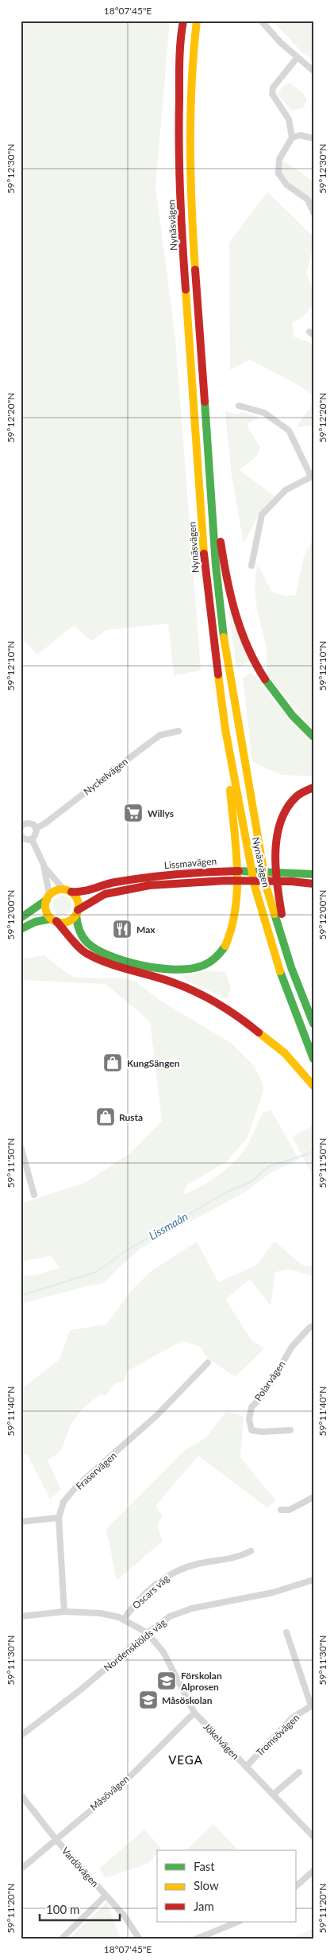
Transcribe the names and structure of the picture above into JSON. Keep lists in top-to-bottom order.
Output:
{
  "streets": {
    "main road": ["Nynäsvägen", "Lissmavägen"],
    "street": [
      "Nyckelvägen",
      "Polarvägen",
      "Fraservägen",
      "Oscars väg",
      "Nordenskiölds väg",
      "Tromsövägen",
      "Jökelvägen",
      "Måsövägen",
      "Vardövägen"
    ]
  },
  "crossings": [
    ["Nordenskiölds väg", "Jökelvägen"],
    ["Tromsövägen", "Jökelvägen"],
    ["Jökelvägen", "Måsövägen"],
    ["Måsövägen", "Vardövägen"]
  ],
  "districts": ["VEGA"],
  "water": ["Lissmaån"],
  "places": {
    "supermarket": ["Willys"],
    "restaurant": ["Max"],
    "shop": ["KungSängen", "Rusta"],
    "school or university": ["Förskolan Alprosen", "Måsöskolan"]
  },
  "legend": ["Fast", "Slow", "Jam"],
  "scale_bar": "100 m",
  "coordinates": [
    "18°07'45\"E",
    "59°12'30\"N",
    "59°12'20\"N",
    "59°12'10\"N",
    "59°12'00\"N",
    "59°11'50\"N",
    "59°11'40\"N",
    "59°11'30\"N",
    "59°11'20\"N"
  ]
}
